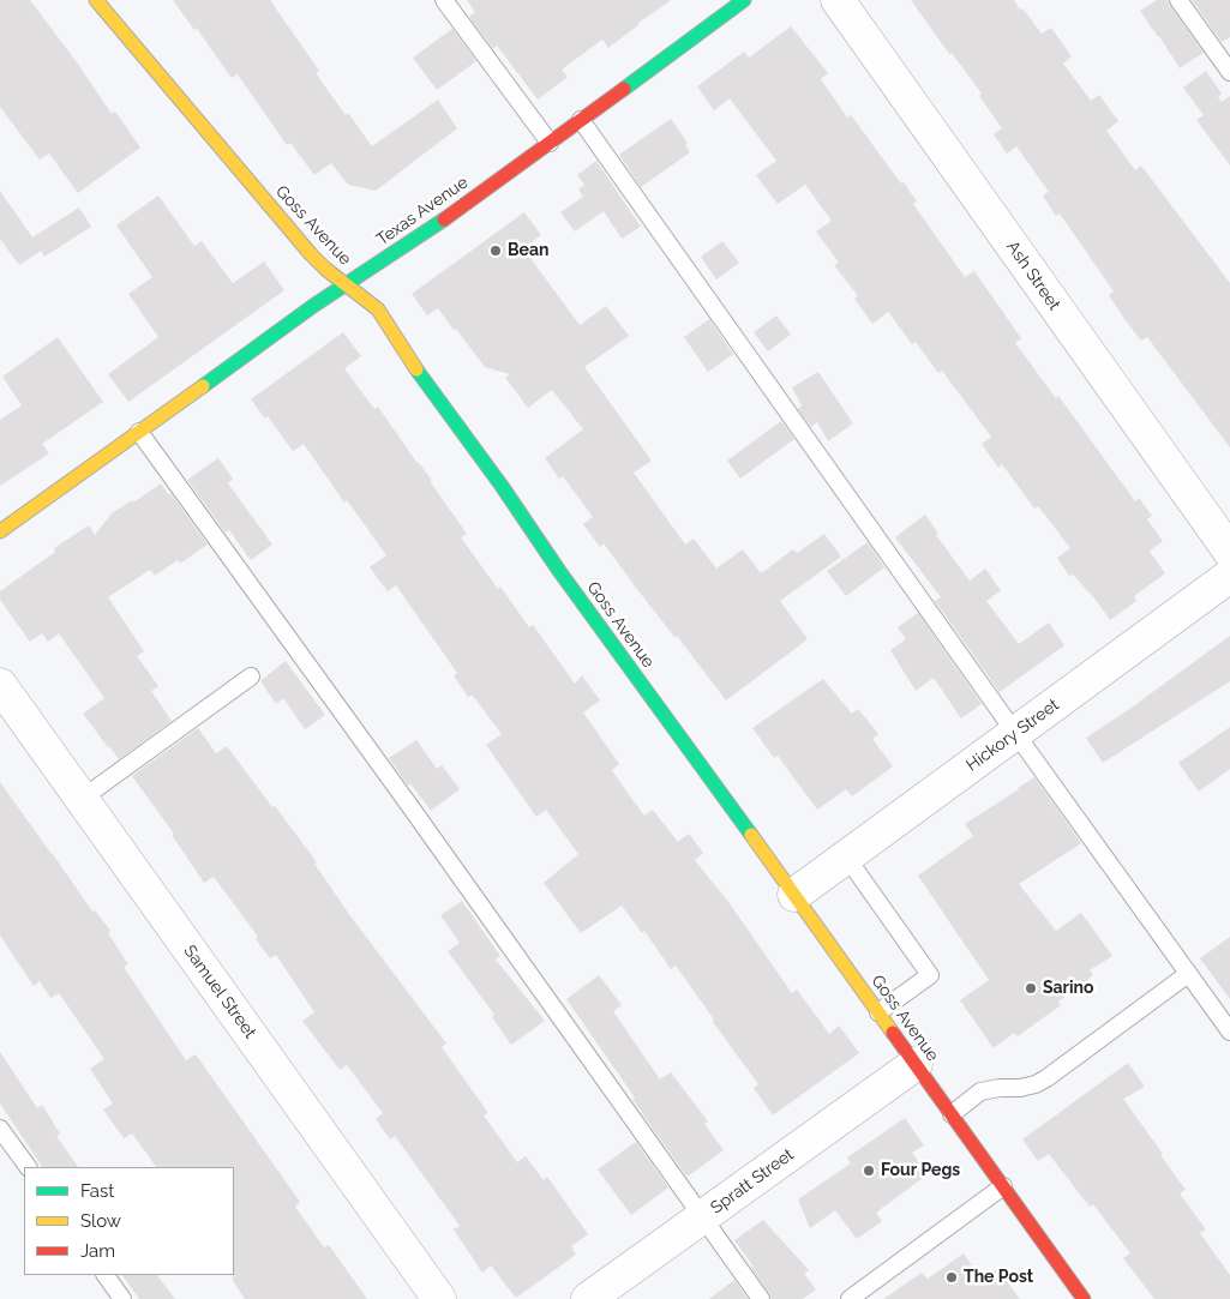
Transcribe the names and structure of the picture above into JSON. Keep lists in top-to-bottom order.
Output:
{
  "streets": {
    "main road": ["Texas Avenue", "Goss Avenue"],
    "street": [
      "Ash Street",
      "Hickory Street",
      "Samuel Street",
      "Spratt Street"
    ]
  },
  "crossings": [
    ["Texas Avenue", "Goss Avenue"],
    ["Goss Avenue", "Hickory Street"],
    ["Goss Avenue", "Spratt Street"]
  ],
  "places": [
    "Bean",
    "Sarino",
    "Four Pegs",
    "The Post"
  ],
  "legend": ["Fast", "Slow", "Jam"]
}
